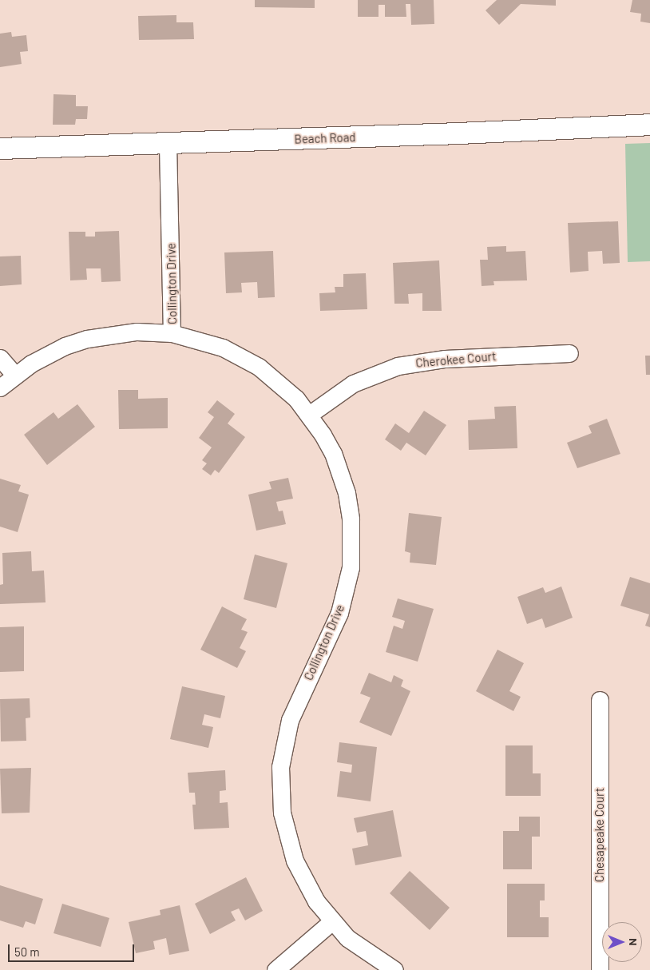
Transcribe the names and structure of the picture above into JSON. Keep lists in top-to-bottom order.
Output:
{
  "streets": {
    "street": [
      "Beach Road",
      "Collington Drive",
      "Cherokee Court",
      "Chesapeake Court"
    ]
  },
  "crossings": [
    ["Beach Road", "Collington Drive"],
    ["Collington Drive", "Cherokee Court"]
  ],
  "scale_bar": "50 m",
  "north": "right"
}
